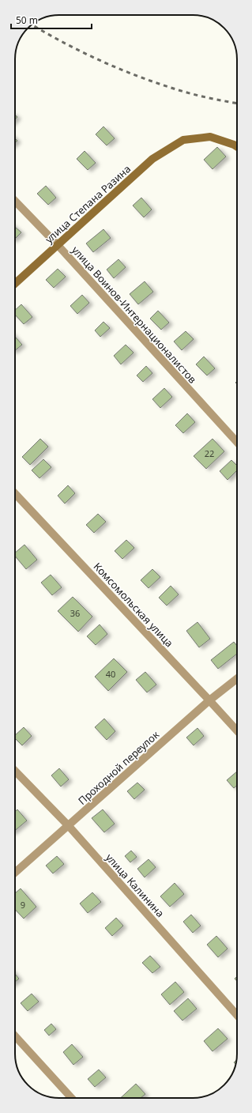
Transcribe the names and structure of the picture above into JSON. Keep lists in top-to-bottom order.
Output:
{
  "streets": {
    "main road": ["улица Степана Разина"],
    "street": [
      "улица Воинов-Интернационалистов",
      "Комсомольская улица",
      "Проходной переулок",
      "улица Калинина"
    ]
  },
  "crossings": [
    ["улица Степана Разина", "улица Воинов-Интернационалистов"],
    ["Комсомольская улица", "Проходной переулок"],
    ["Проходной переулок", "улица Калинина"]
  ],
  "house_numbers": [
    "22",
    "36",
    "40",
    "9"
  ],
  "scale_bar": "50 m"
}
